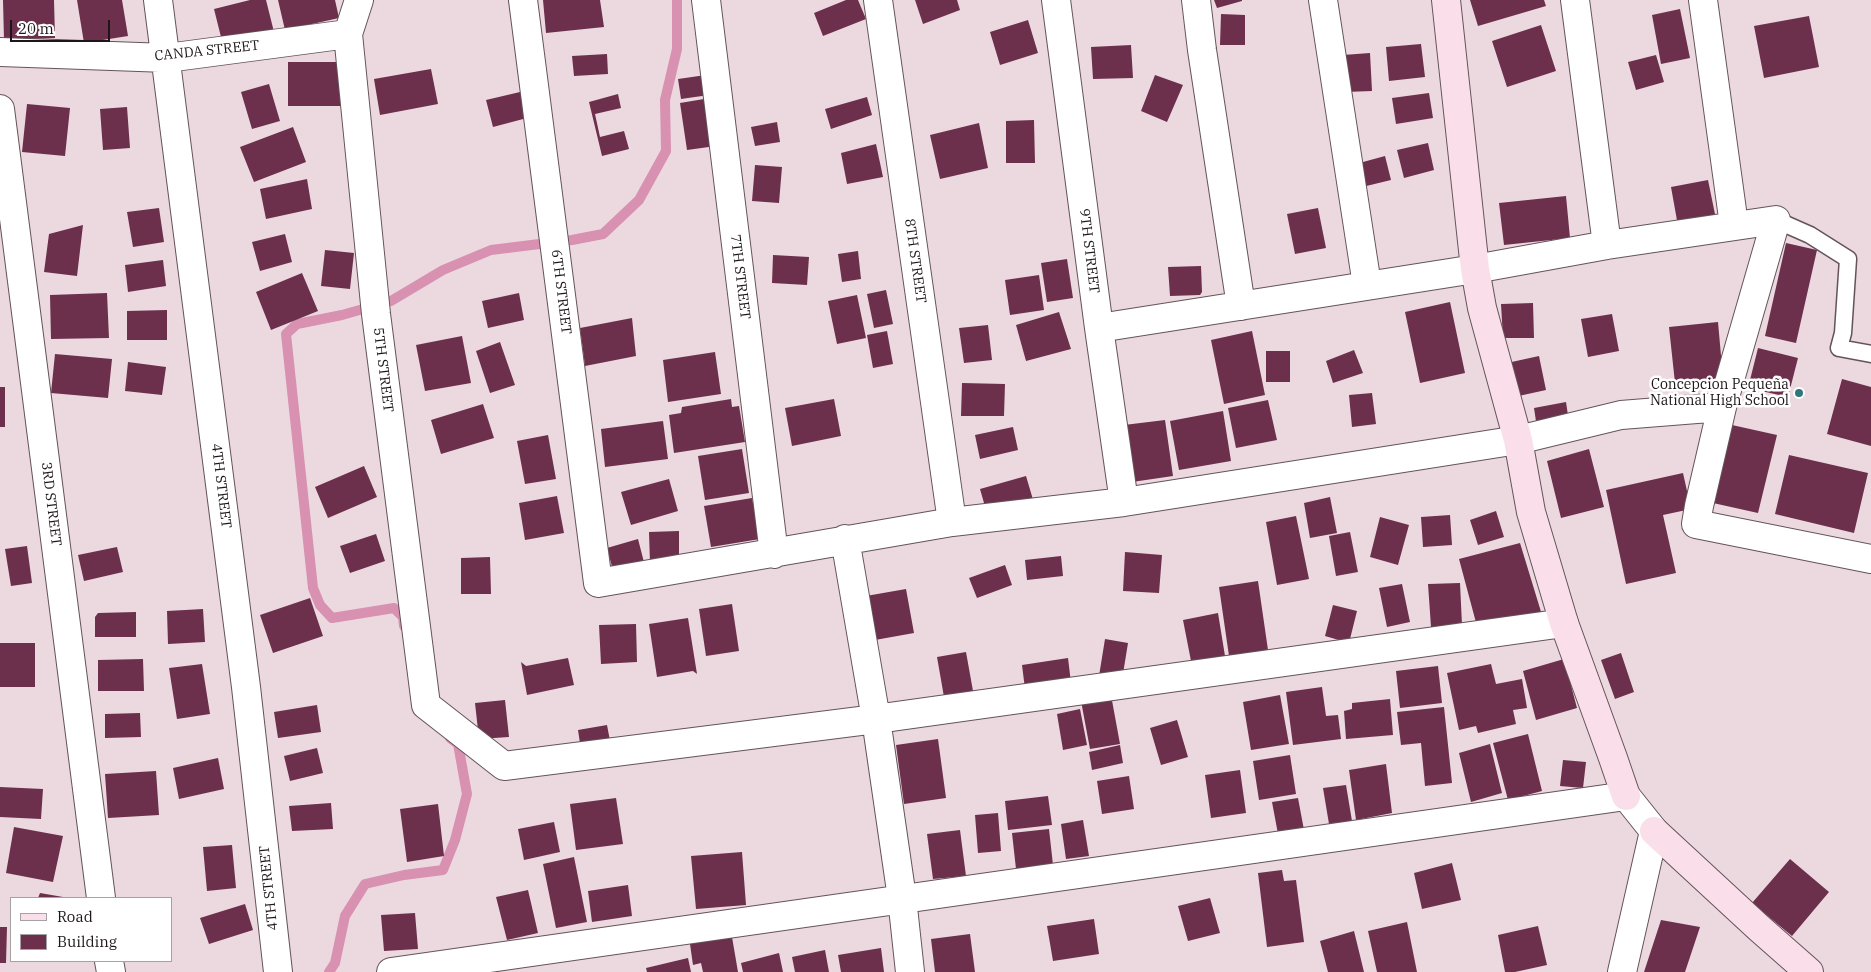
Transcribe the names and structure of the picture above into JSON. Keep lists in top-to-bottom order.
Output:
{
  "streets": {
    "street": [
      "CANDA STREET",
      "9TH STREET",
      "8TH STREET",
      "7TH STREET",
      "6TH STREET",
      "5TH STREET",
      "4TH STREET",
      "3RD STREET"
    ]
  },
  "crossings": [
    ["CANDA STREET", "5TH STREET"],
    ["CANDA STREET", "4TH STREET"],
    ["7TH STREET", "6TH STREET"]
  ],
  "places": ["Concepcion Pequeña National High School"],
  "legend": ["Road", "Building"],
  "scale_bar": "20 m"
}
